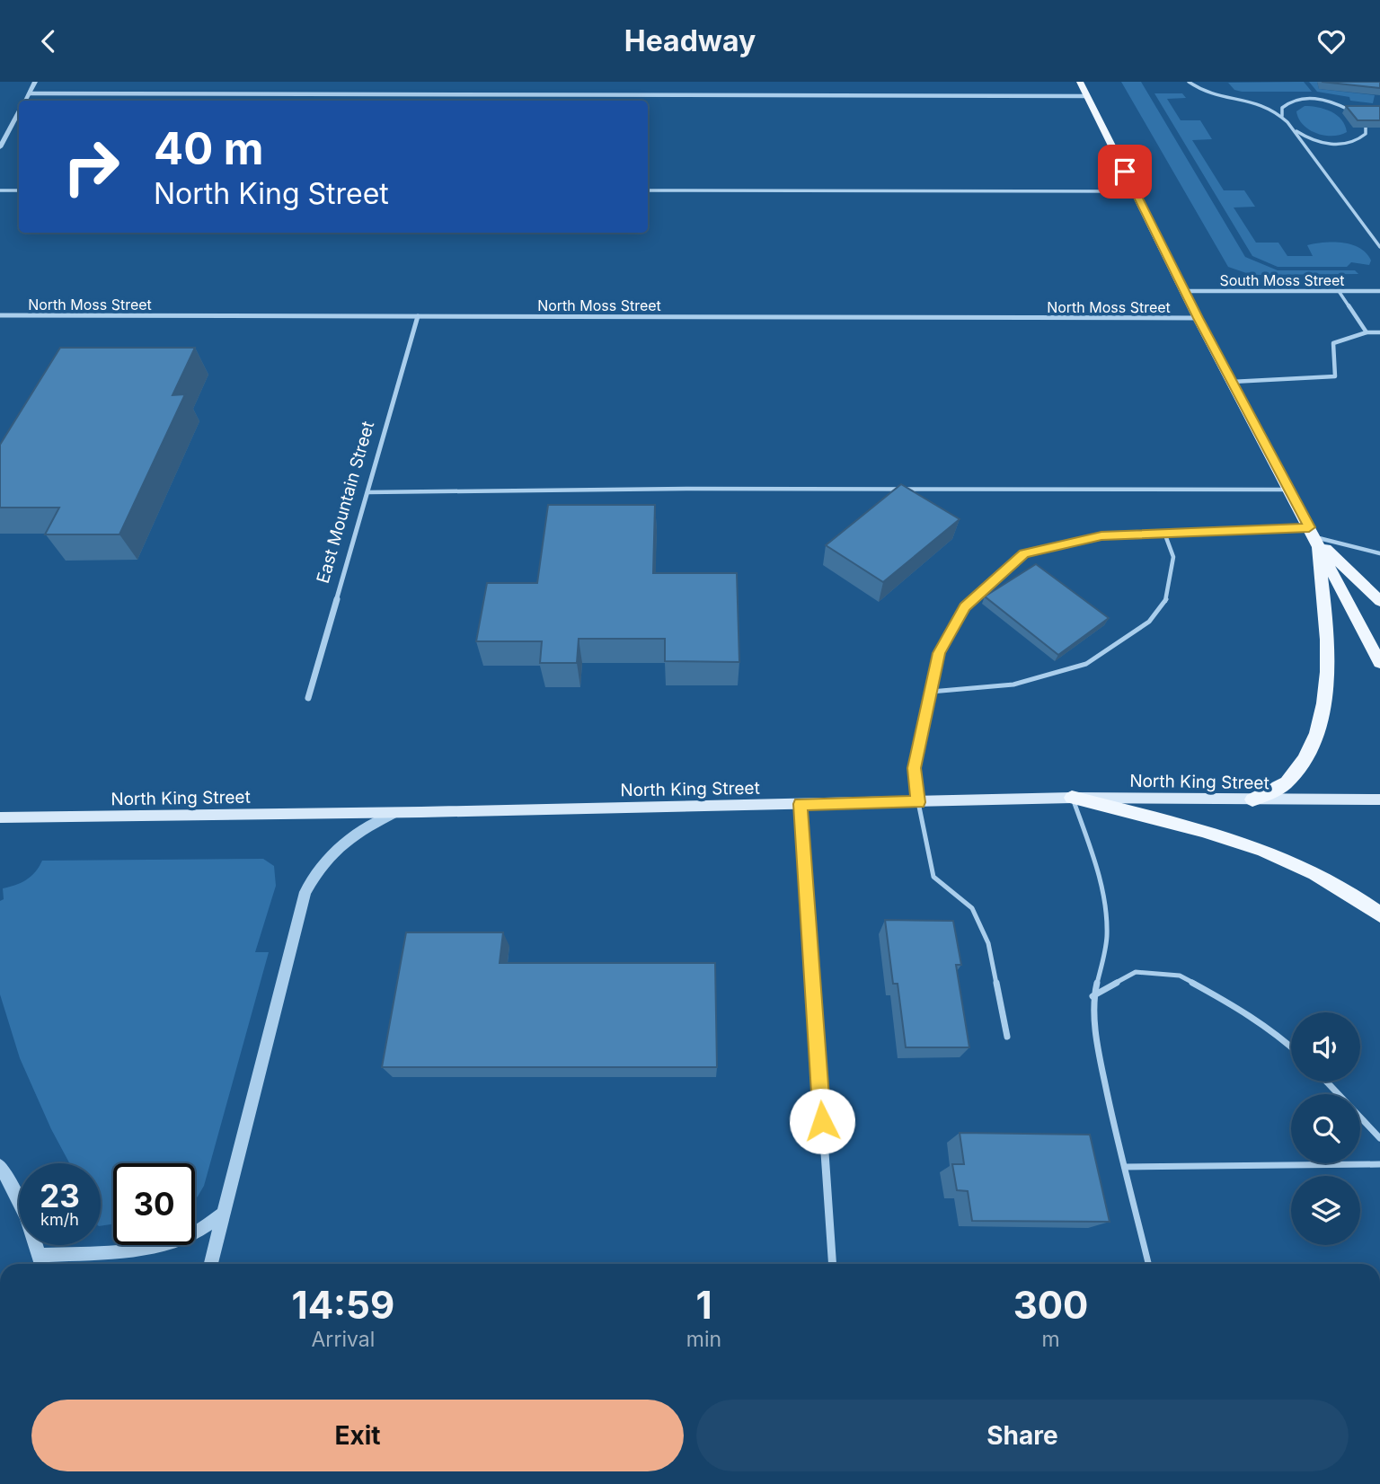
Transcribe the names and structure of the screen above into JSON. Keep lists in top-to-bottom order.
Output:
{
  "streets": {
    "main road": ["North King Street"],
    "street": ["South Moss Street", "North Moss Street", "East Mountain Street"]
  },
  "crossings": [
    ["North Moss Street", "East Mountain Street"]
  ],
  "page": {
    "header": "Headway",
    "turn": ["40 m", "North King Street"],
    "speed": "23 km/h",
    "limit": "30",
    "eta": [
      "14:59",
      "Arrival",
      "1",
      "min",
      "300",
      "m"
    ],
    "buttons": ["Exit", "Share"]
  }
}
